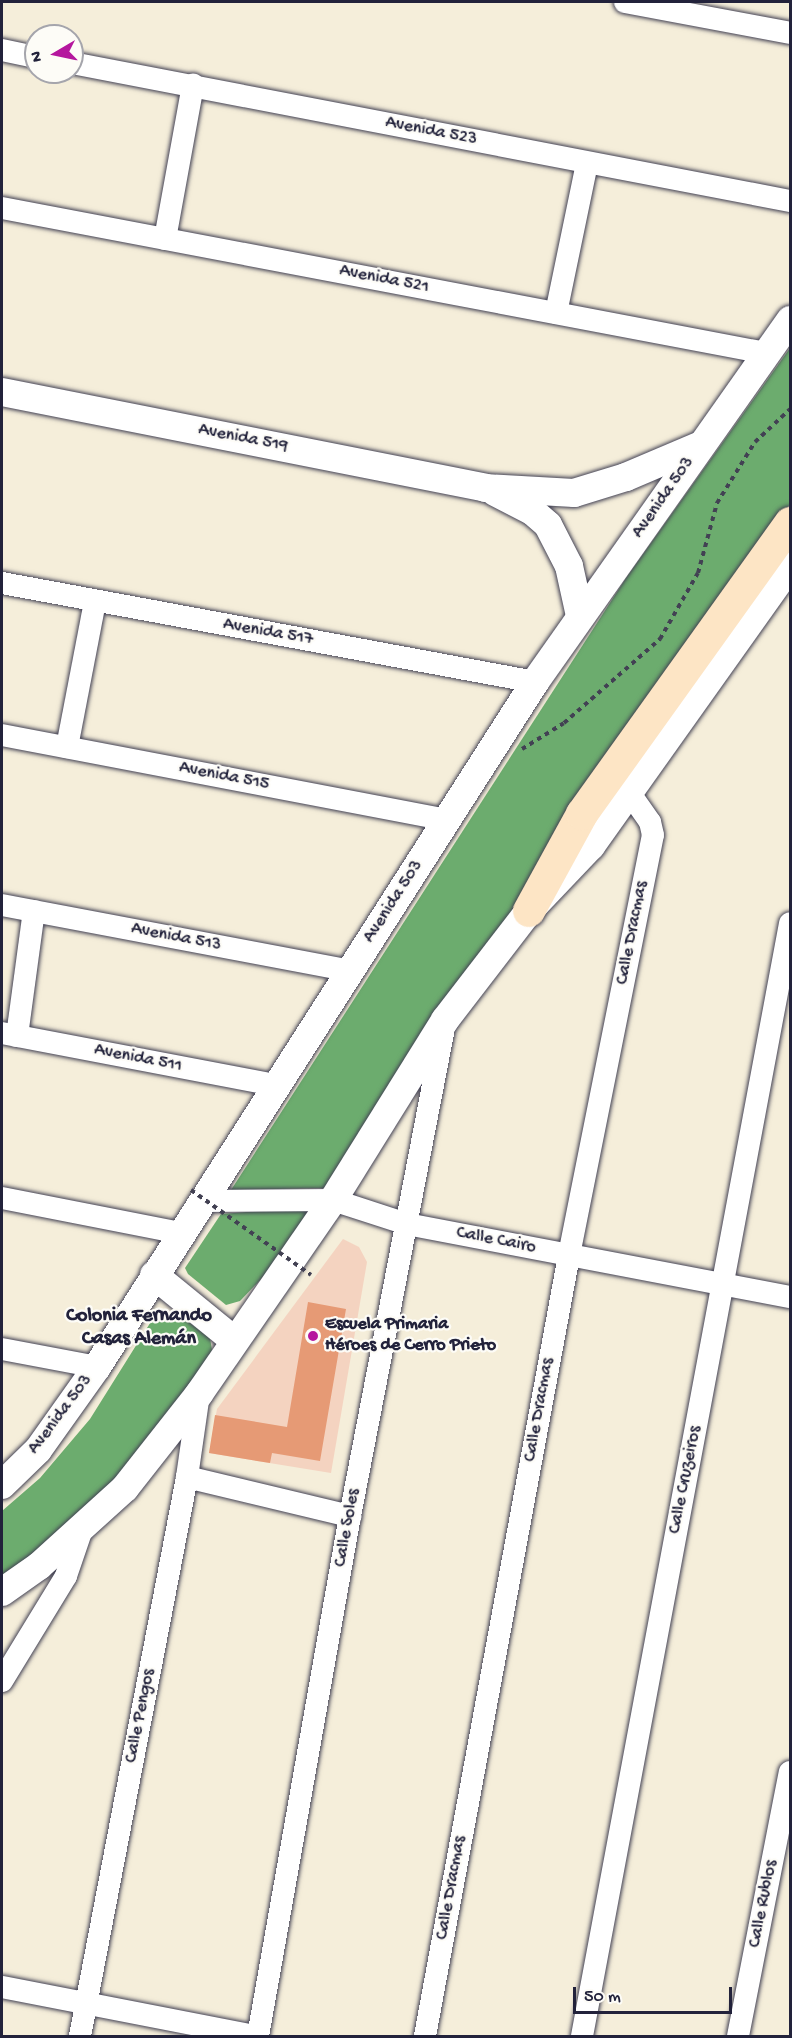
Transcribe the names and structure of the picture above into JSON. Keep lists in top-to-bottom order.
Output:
{
  "streets": {
    "street": [
      "Avenida 523",
      "Avenida 521",
      "Avenida 519",
      "Avenida 503",
      "Avenida 517",
      "Avenida 515",
      "Calle Dracmas",
      "Avenida 513",
      "Avenida 511",
      "Calle Cairo",
      "Calle Cruzeiros",
      "Calle Soles",
      "Calle Pengos",
      "Calle Rublos"
    ]
  },
  "crossings": [
    ["Avenida 521", "Avenida 503"],
    ["Avenida 519", "Avenida 503"],
    ["Avenida 503", "Avenida 517"],
    ["Avenida 503", "Avenida 515"],
    ["Avenida 503", "Avenida 513"],
    ["Avenida 503", "Avenida 511"],
    ["Avenida 503", "Calle Cairo"],
    ["Calle Dracmas", "Calle Cairo"],
    ["Calle Cairo", "Calle Cruzeiros"],
    ["Calle Cairo", "Calle Soles"]
  ],
  "districts": ["Colonia Fernando Casas Alemán"],
  "places": ["Escuela Primaria Héroes de Cerro Prieto"],
  "scale_bar": "50 m",
  "north": "left"
}
